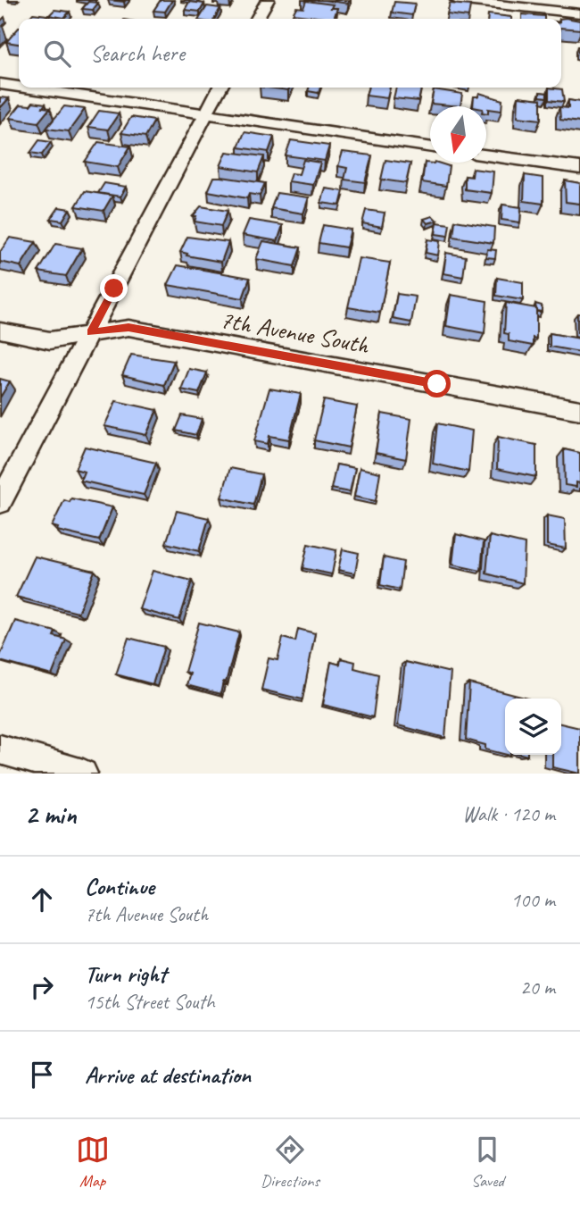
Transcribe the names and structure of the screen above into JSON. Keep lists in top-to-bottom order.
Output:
{
  "streets": {
    "street": ["7th Avenue South"]
  },
  "north": "bottom",
  "page": {
    "search": "Search here",
    "heading": ["2 min", "Walk · 120 m"],
    "list": [
      ["Continue", "7th Avenue South", "100 m"],
      ["Turn right", "15th Street South", "20 m"],
      "Arrive at destination"
    ],
    "nav": ["Map", "Directions", "Saved"]
  }
}
